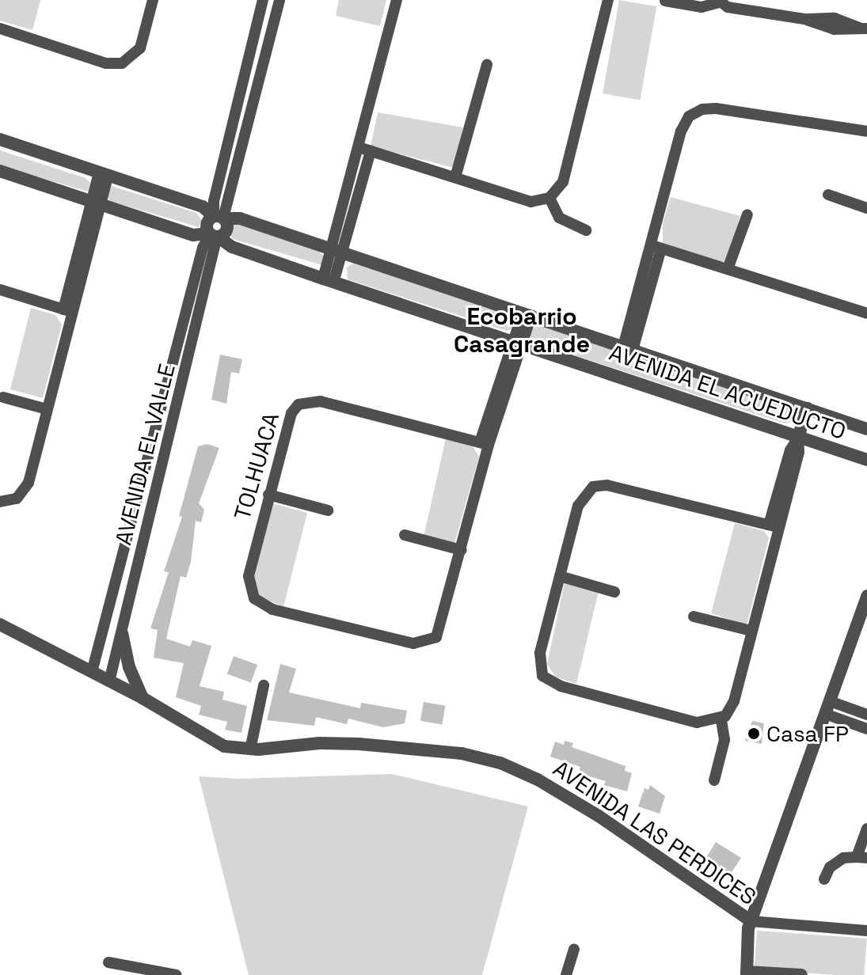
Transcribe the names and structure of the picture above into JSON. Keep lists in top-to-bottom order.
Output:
{
  "streets": {
    "street": [
      "AVENIDA EL ACUEDUCTO",
      "AVENIDA EL VALLE",
      "TOLHUACA",
      "AVENIDA LAS PERDICES"
    ]
  },
  "crossings": [
    ["AVENIDA EL ACUEDUCTO", "AVENIDA EL VALLE"],
    ["AVENIDA EL VALLE", "AVENIDA LAS PERDICES"]
  ],
  "districts": ["Ecobarrio Casagrande"],
  "places": ["Casa FP"]
}
